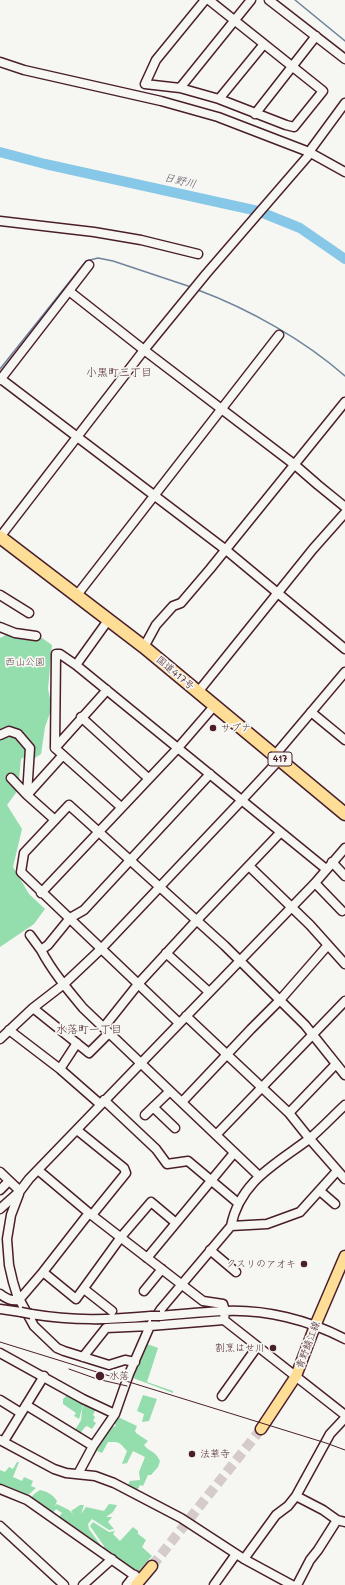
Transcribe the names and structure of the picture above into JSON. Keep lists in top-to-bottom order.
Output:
{
  "streets": {
    "highway": ["国道417号", "417"],
    "main road": ["青野鯖江線"]
  },
  "districts": ["小黒町三丁目", "水落町一丁目"],
  "water": ["日野川"],
  "parks": ["西山公園"],
  "places": [
    "サプナ",
    "クスリのアオキ",
    "割烹はせ川",
    "水落",
    "法華寺"
  ]
}
